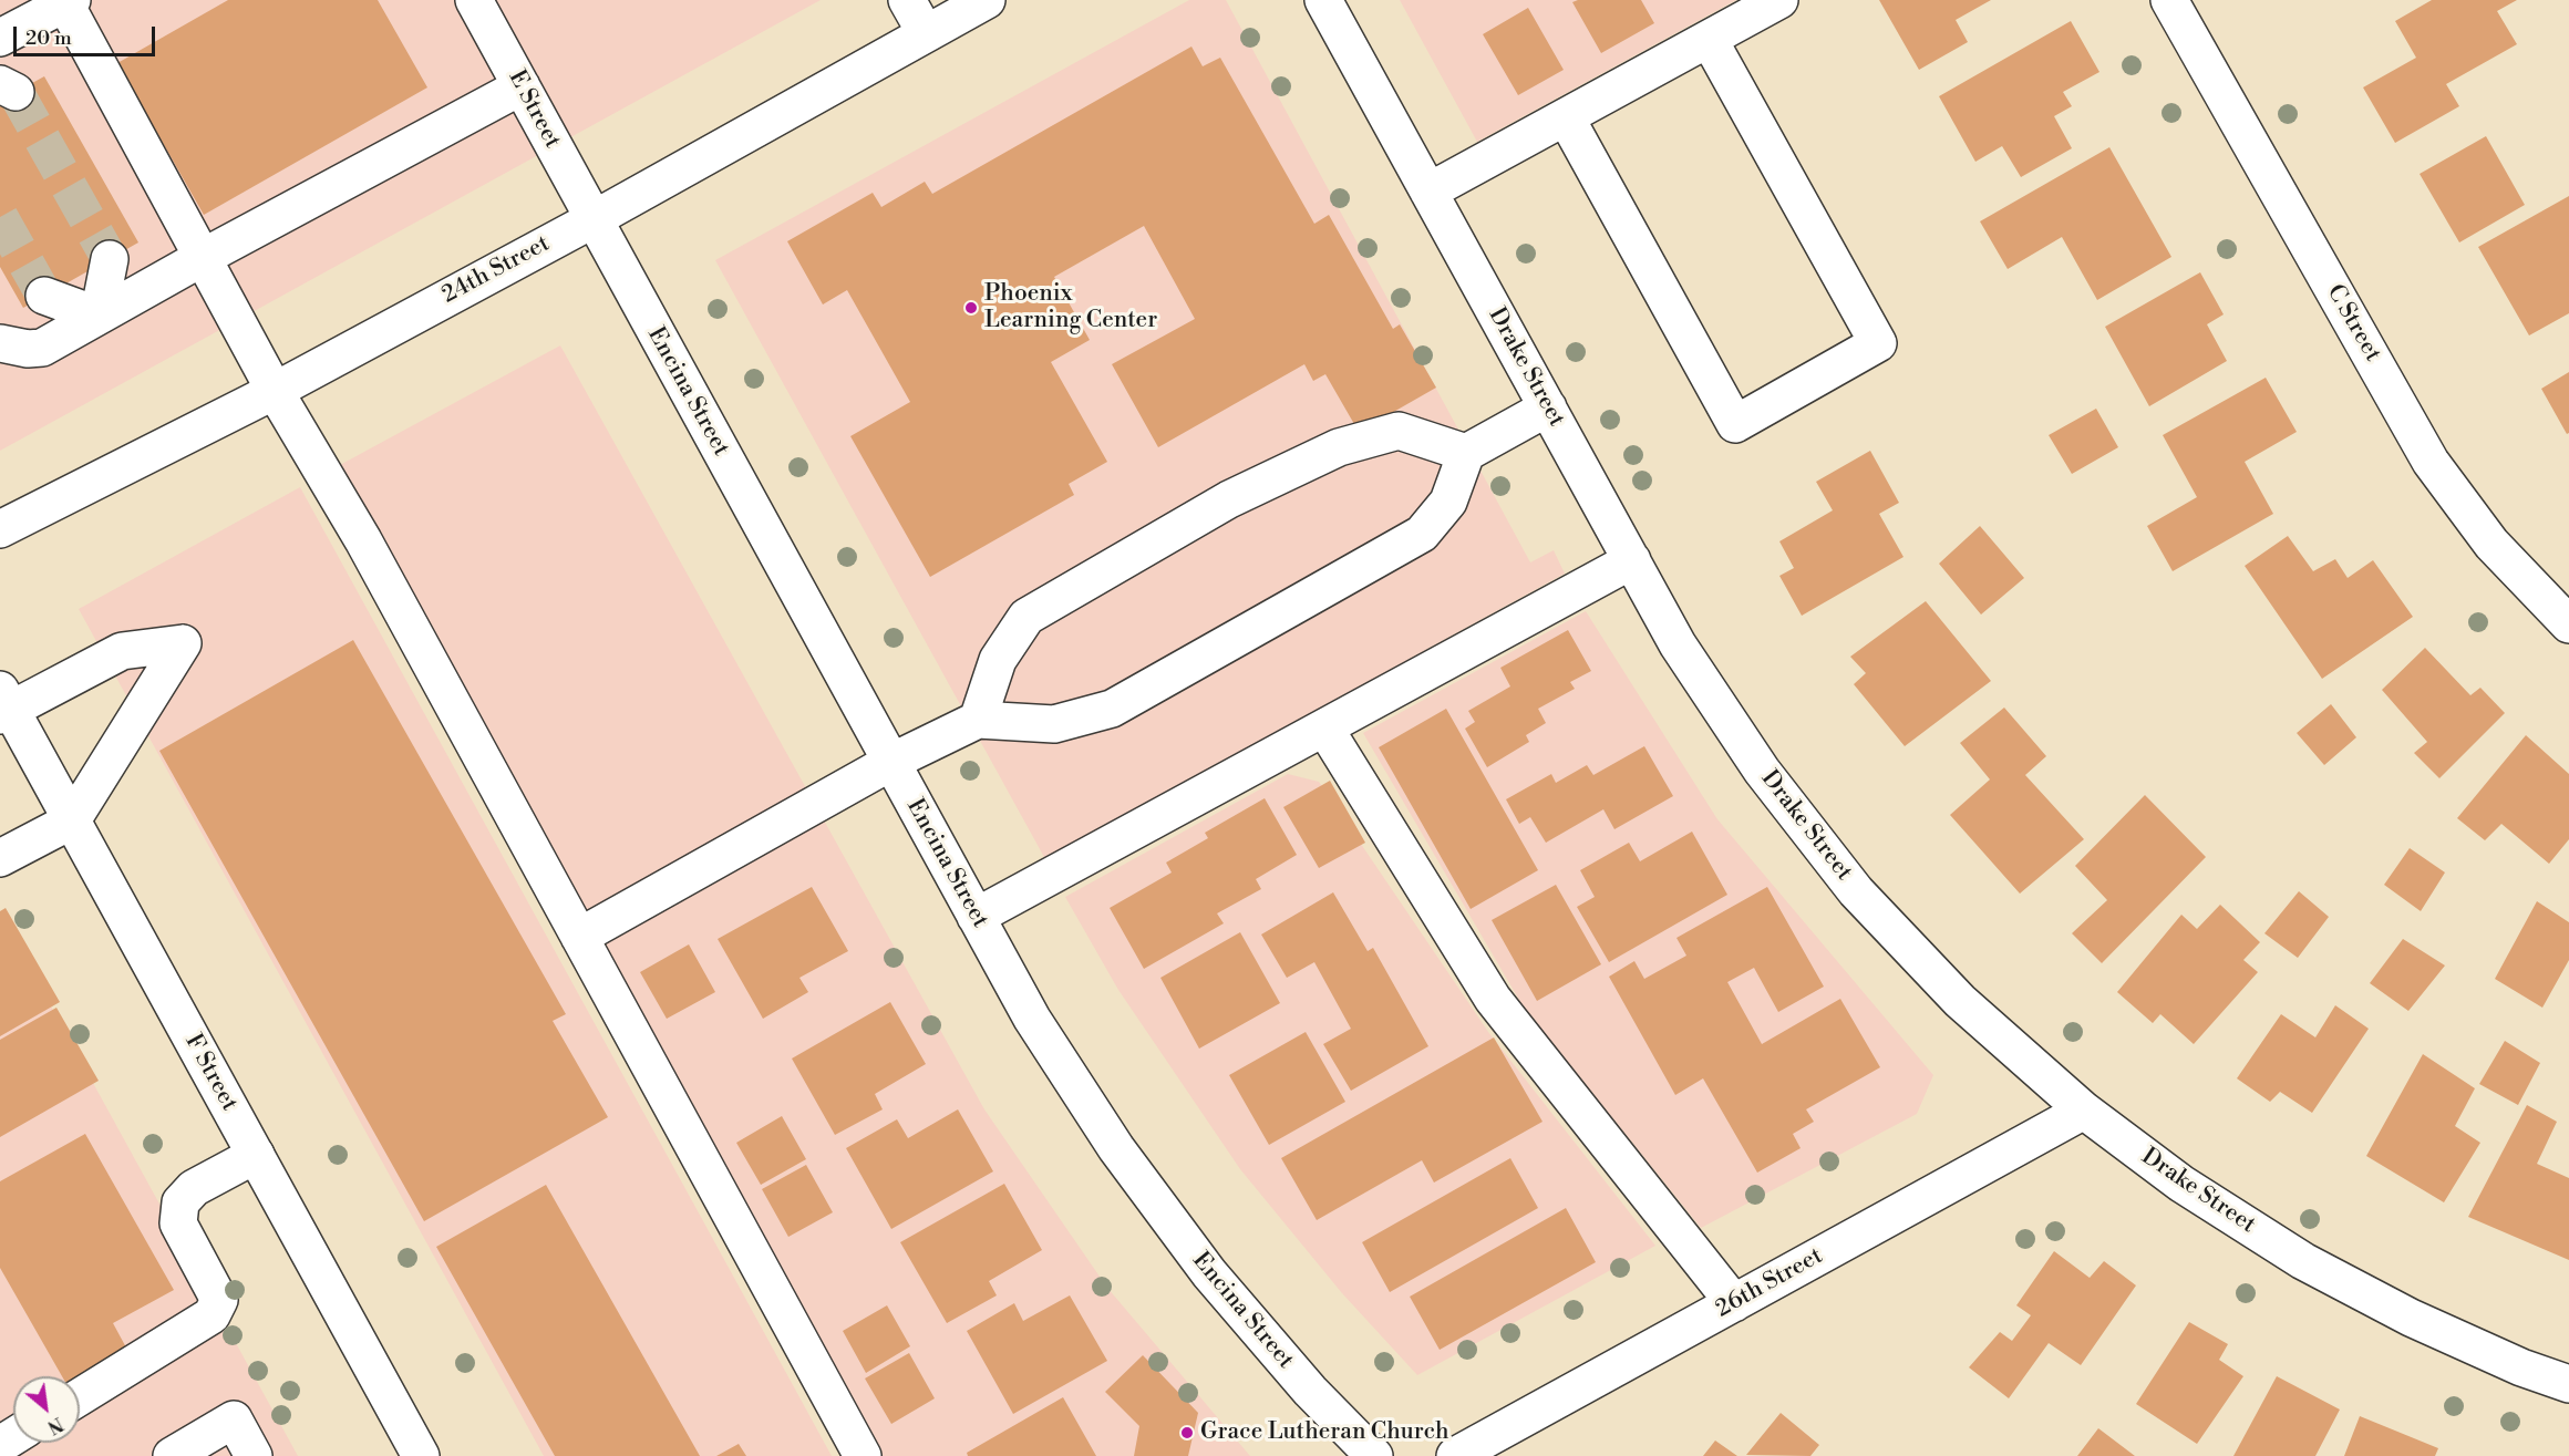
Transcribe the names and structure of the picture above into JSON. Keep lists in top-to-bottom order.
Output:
{
  "streets": {
    "street": [
      "E Street",
      "24th Street",
      "C Street",
      "Drake Street",
      "Encina Street",
      "F Street",
      "26th Street"
    ]
  },
  "crossings": [
    ["E Street", "24th Street"],
    ["E Street", "Encina Street"],
    ["24th Street", "Encina Street"],
    ["Drake Street", "26th Street"]
  ],
  "places": ["Phoenix Learning Center", "Grace Lutheran Church"],
  "scale_bar": "20 m",
  "north": "bottom right"
}
